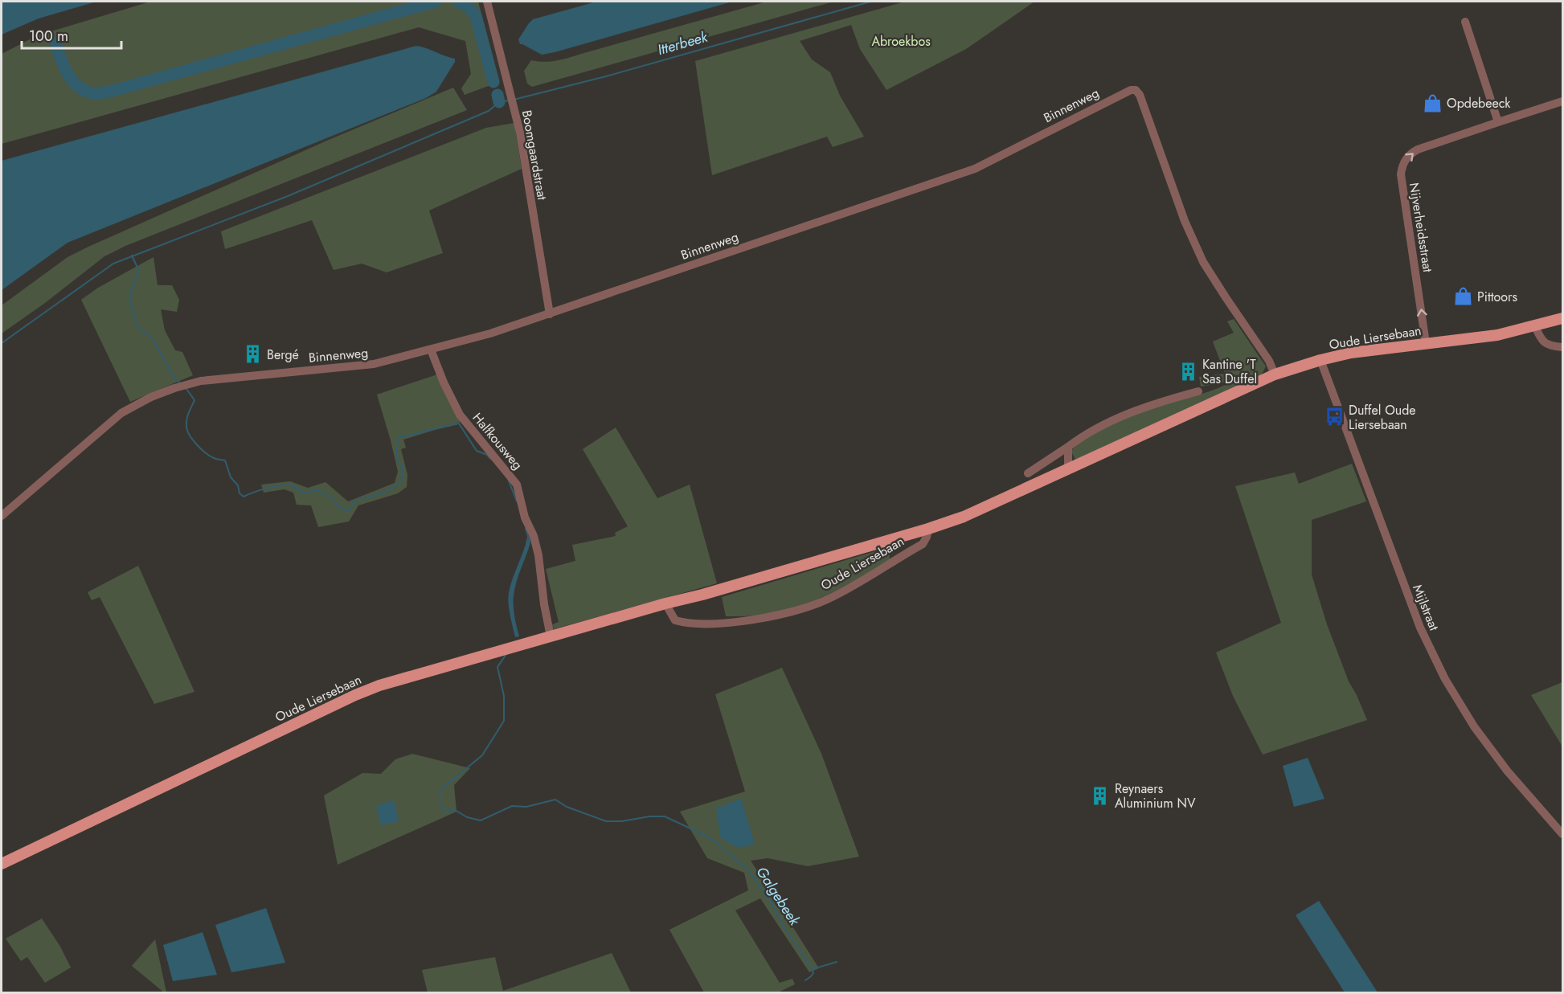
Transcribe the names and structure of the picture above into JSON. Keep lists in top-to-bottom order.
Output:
{
  "streets": {
    "main road": ["Oude Liersebaan"],
    "street": [
      "Binnenweg",
      "Boomgaardstraat",
      "Nijverheidsstraat",
      "Halfkousweg",
      "Mijlstraat"
    ]
  },
  "crossings": [
    ["Binnenweg", "Boomgaardstraat"],
    ["Binnenweg", "Oude Liersebaan"],
    ["Binnenweg", "Halfkousweg"],
    ["Nijverheidsstraat", "Oude Liersebaan"],
    ["Oude Liersebaan", "Halfkousweg"],
    ["Oude Liersebaan", "Mijlstraat"]
  ],
  "one_way": ["Nijverheidsstraat"],
  "water": ["Itterbeek", "Galgebeek"],
  "parks": ["Abroekbos"],
  "places": {
    "shop": ["Opdebeeck", "Pittoors"],
    "building": ["Bergé", "Kantine 'T Sas Duffel", "Reynaers Aluminium NV"],
    "bus stop": ["Duffel Oude Liersebaan"]
  },
  "scale_bar": "100 m"
}
